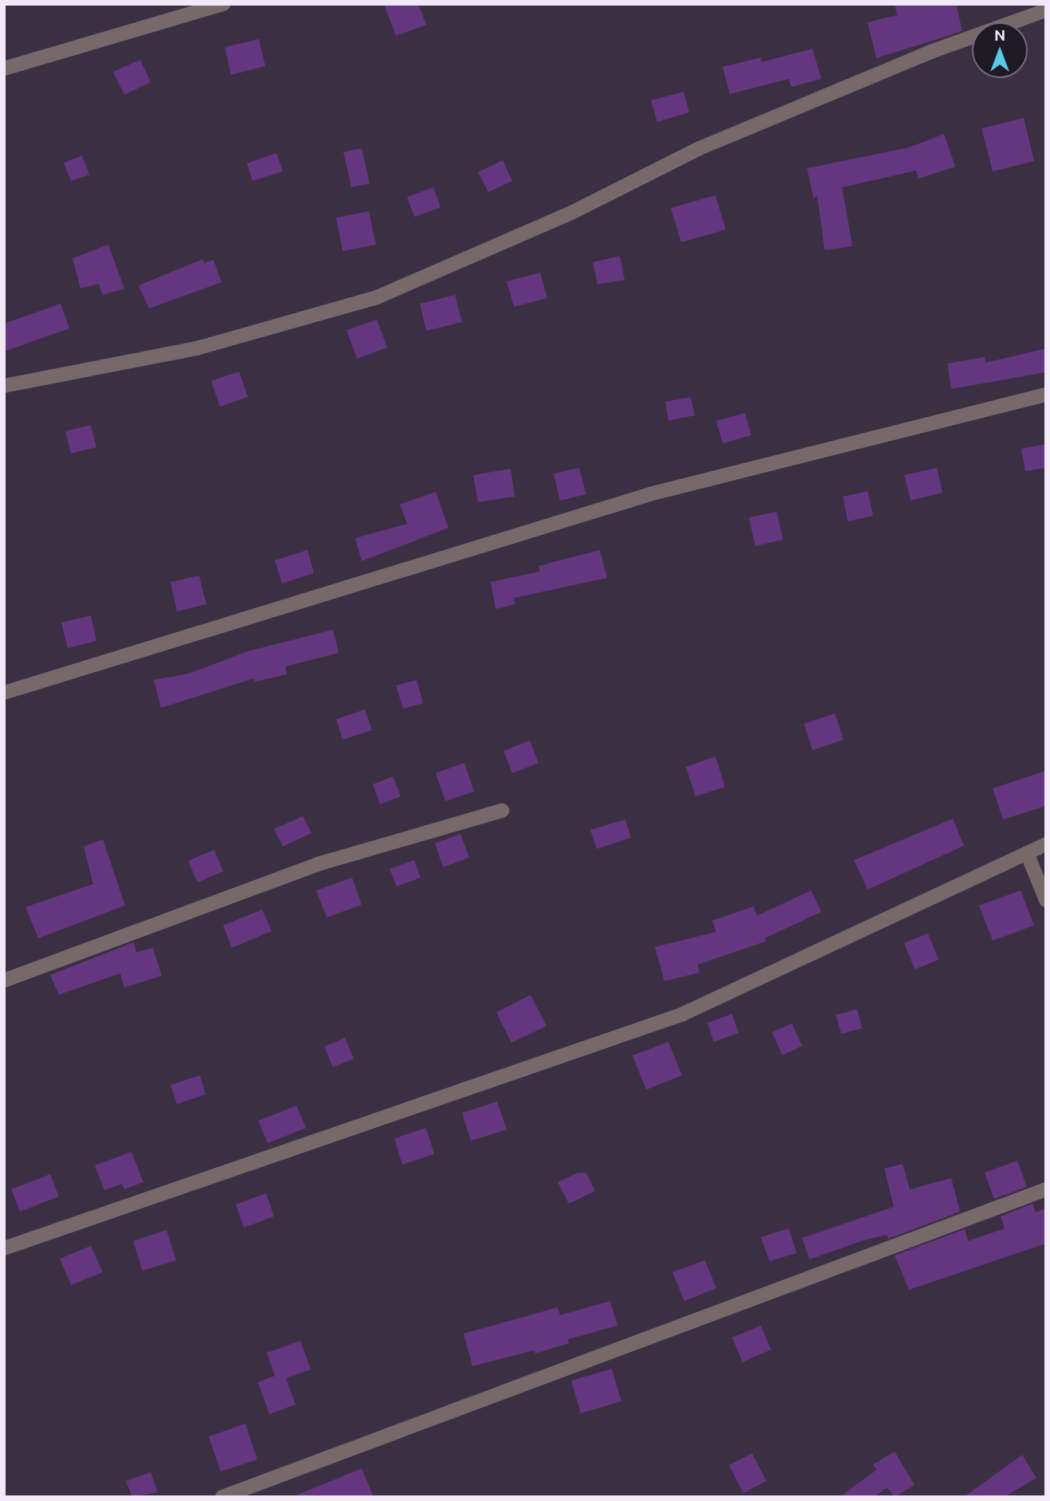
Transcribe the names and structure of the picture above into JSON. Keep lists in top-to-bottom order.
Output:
{
  "north": "top"
}
